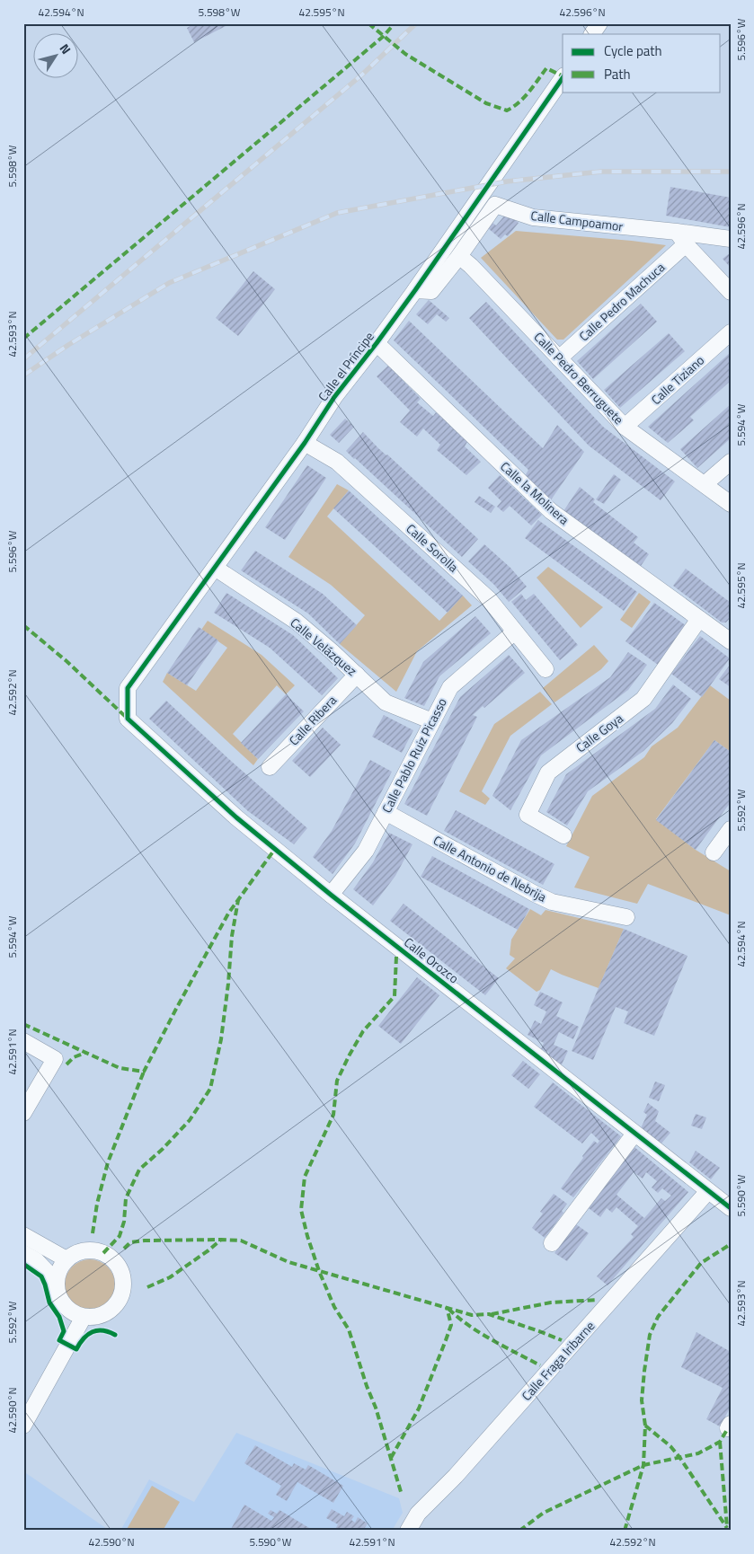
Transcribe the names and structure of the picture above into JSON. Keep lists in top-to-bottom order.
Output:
{
  "streets": {
    "street": [
      "Calle Campoamor",
      "Calle Pedro Machuca",
      "Calle el Príncipe",
      "Calle Pedro Berruguete",
      "Calle Tiziano",
      "Calle la Molinera",
      "Calle Sorolla",
      "Calle Velázquez",
      "Calle Ribera",
      "Calle Goya",
      "Calle Pablo Ruiz Picasso",
      "Calle Antonio de Nebrija",
      "Calle Orozco",
      "Calle Fraga Iribarne"
    ]
  },
  "crossings": [
    ["Calle Campoamor", "Calle el Príncipe"],
    ["Calle Campoamor", "Calle Pedro Berruguete"],
    ["Calle Pedro Machuca", "Calle Pedro Berruguete"],
    ["Calle el Príncipe", "Calle la Molinera"],
    ["Calle el Príncipe", "Calle Sorolla"],
    ["Calle el Príncipe", "Calle Velázquez"],
    ["Calle el Príncipe", "Calle Orozco"],
    ["Calle Pedro Berruguete", "Calle Tiziano"],
    ["Calle la Molinera", "Calle Goya"],
    ["Calle Sorolla", "Calle Pablo Ruiz Picasso"],
    ["Calle Velázquez", "Calle Ribera"],
    ["Calle Velázquez", "Calle Pablo Ruiz Picasso"],
    ["Calle Pablo Ruiz Picasso", "Calle Antonio de Nebrija"],
    ["Calle Pablo Ruiz Picasso", "Calle Orozco"],
    ["Calle Orozco", "Calle Fraga Iribarne"]
  ],
  "legend": ["Cycle path", "Path"],
  "north": "top right",
  "coordinates": [
    "42.594°N",
    "5.598°W",
    "42.595°N",
    "42.596°N",
    "5.596°W",
    "42.593°N",
    "5.594°W",
    "42.592°N",
    "5.592°W",
    "42.591°N",
    "5.590°W",
    "42.590°N"
  ]
}
